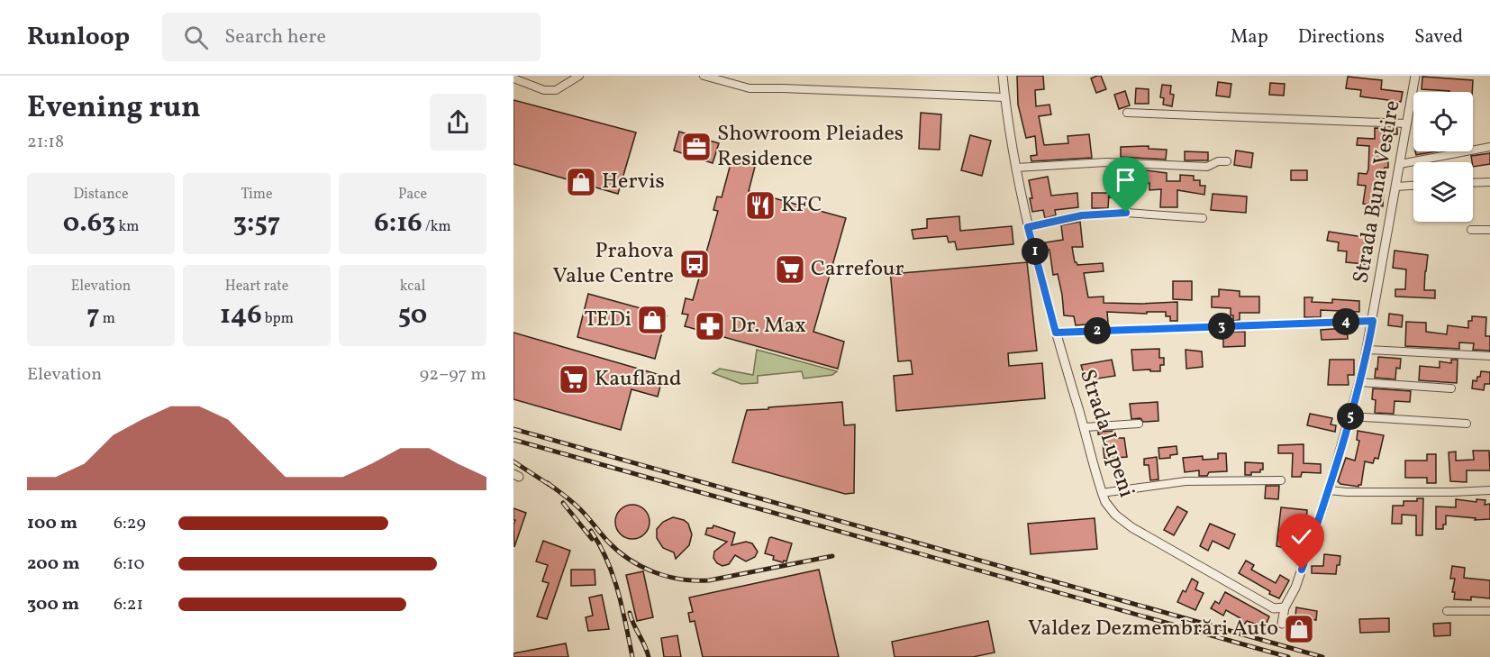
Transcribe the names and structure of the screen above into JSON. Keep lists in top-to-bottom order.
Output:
{
  "streets": {
    "street": ["Strada Buna Vestire", "Strada Lupeni"]
  },
  "crossings": [
    ["Strada Buna Vestire", "Strada Lupeni"]
  ],
  "places": {
    "office": ["Showroom Pleiades Residence"],
    "shop": ["Hervis", "TEDi", "Valdez Dezmembrări Auto"],
    "restaurant": ["KFC"],
    "bus stop": ["Prahova Value Centre"],
    "supermarket": ["Carrefour", "Kaufland"],
    "pharmacy": ["Dr. Max"]
  },
  "page": {
    "header": "Runloop",
    "search": "Search here",
    "nav": ["Map", "Directions", "Saved"],
    "heading": ["Evening run", "21:18"],
    "stats": [
      ["Distance", "0.63 km"],
      ["Time", "3:57"],
      ["Pace", "6:16 /km"],
      ["Elevation", "7 m"],
      ["Heart rate", "146 bpm"],
      ["kcal", "50"]
    ],
    "pins": [
      "1",
      "4",
      "3",
      "2",
      "5"
    ],
    "chart": ["Elevation", "92–97 m"],
    "list": [
      {
        "name": "100 m",
        "note": "6:29"
      },
      {
        "name": "200 m",
        "note": "6:10"
      },
      {
        "name": "300 m",
        "note": "6:21"
      }
    ]
  }
}
